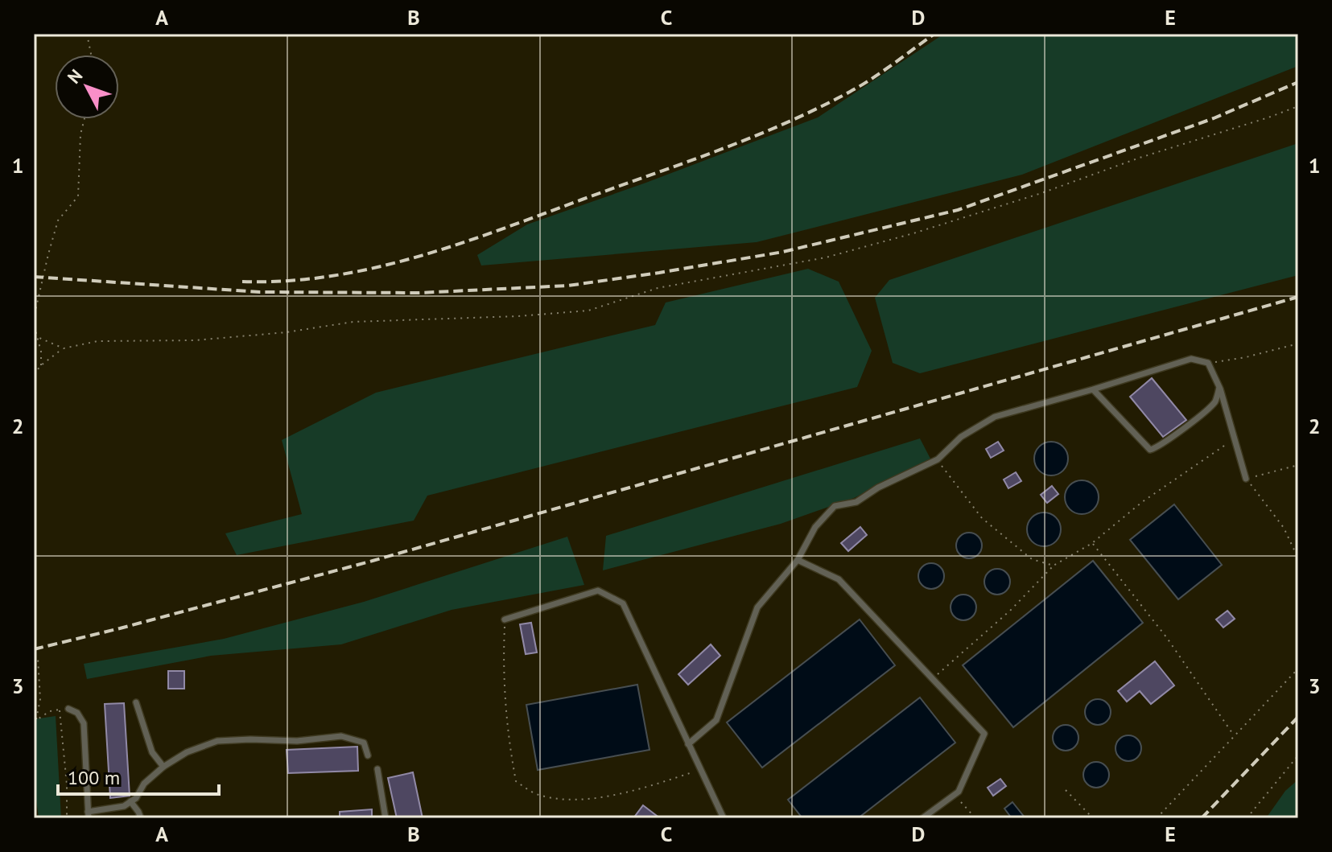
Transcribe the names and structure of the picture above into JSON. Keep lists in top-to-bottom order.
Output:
{
  "scale_bar": "100 m",
  "north": "top left",
  "grid": {
    "columns": [
      "A",
      "B",
      "C",
      "D",
      "E"
    ],
    "rows": ["1", "2", "3"]
  }
}
